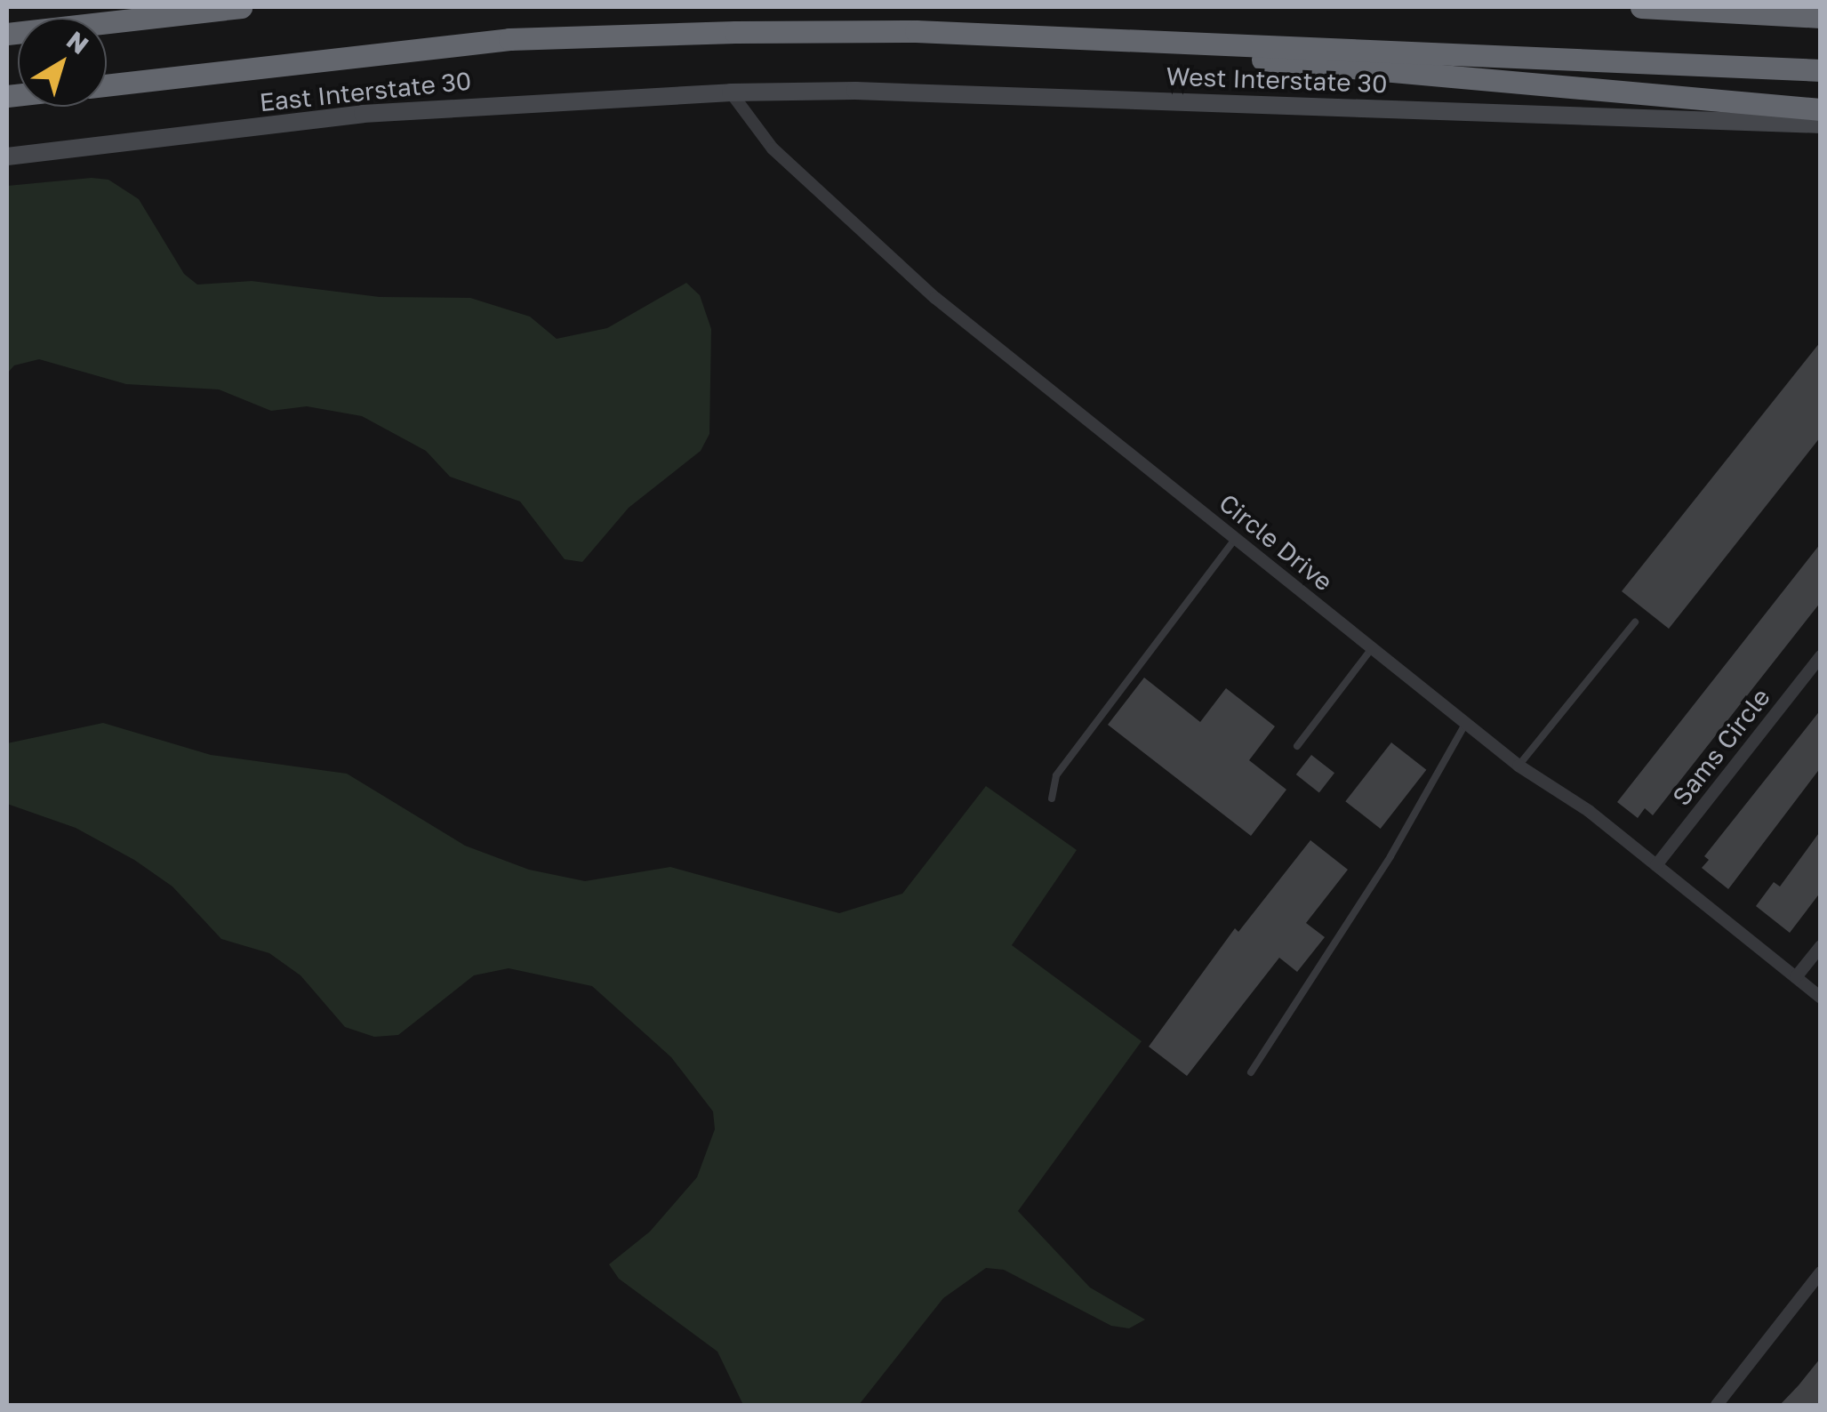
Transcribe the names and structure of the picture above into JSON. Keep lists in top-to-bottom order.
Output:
{
  "streets": {
    "main road": ["West Interstate 30", "East Interstate 30"],
    "street": ["Circle Drive", "Sams Circle"]
  },
  "crossings": [
    ["West Interstate 30", "East Interstate 30"],
    ["West Interstate 30", "Circle Drive"],
    ["East Interstate 30", "Circle Drive"],
    ["Circle Drive", "Sams Circle"]
  ],
  "north": "top right"
}
